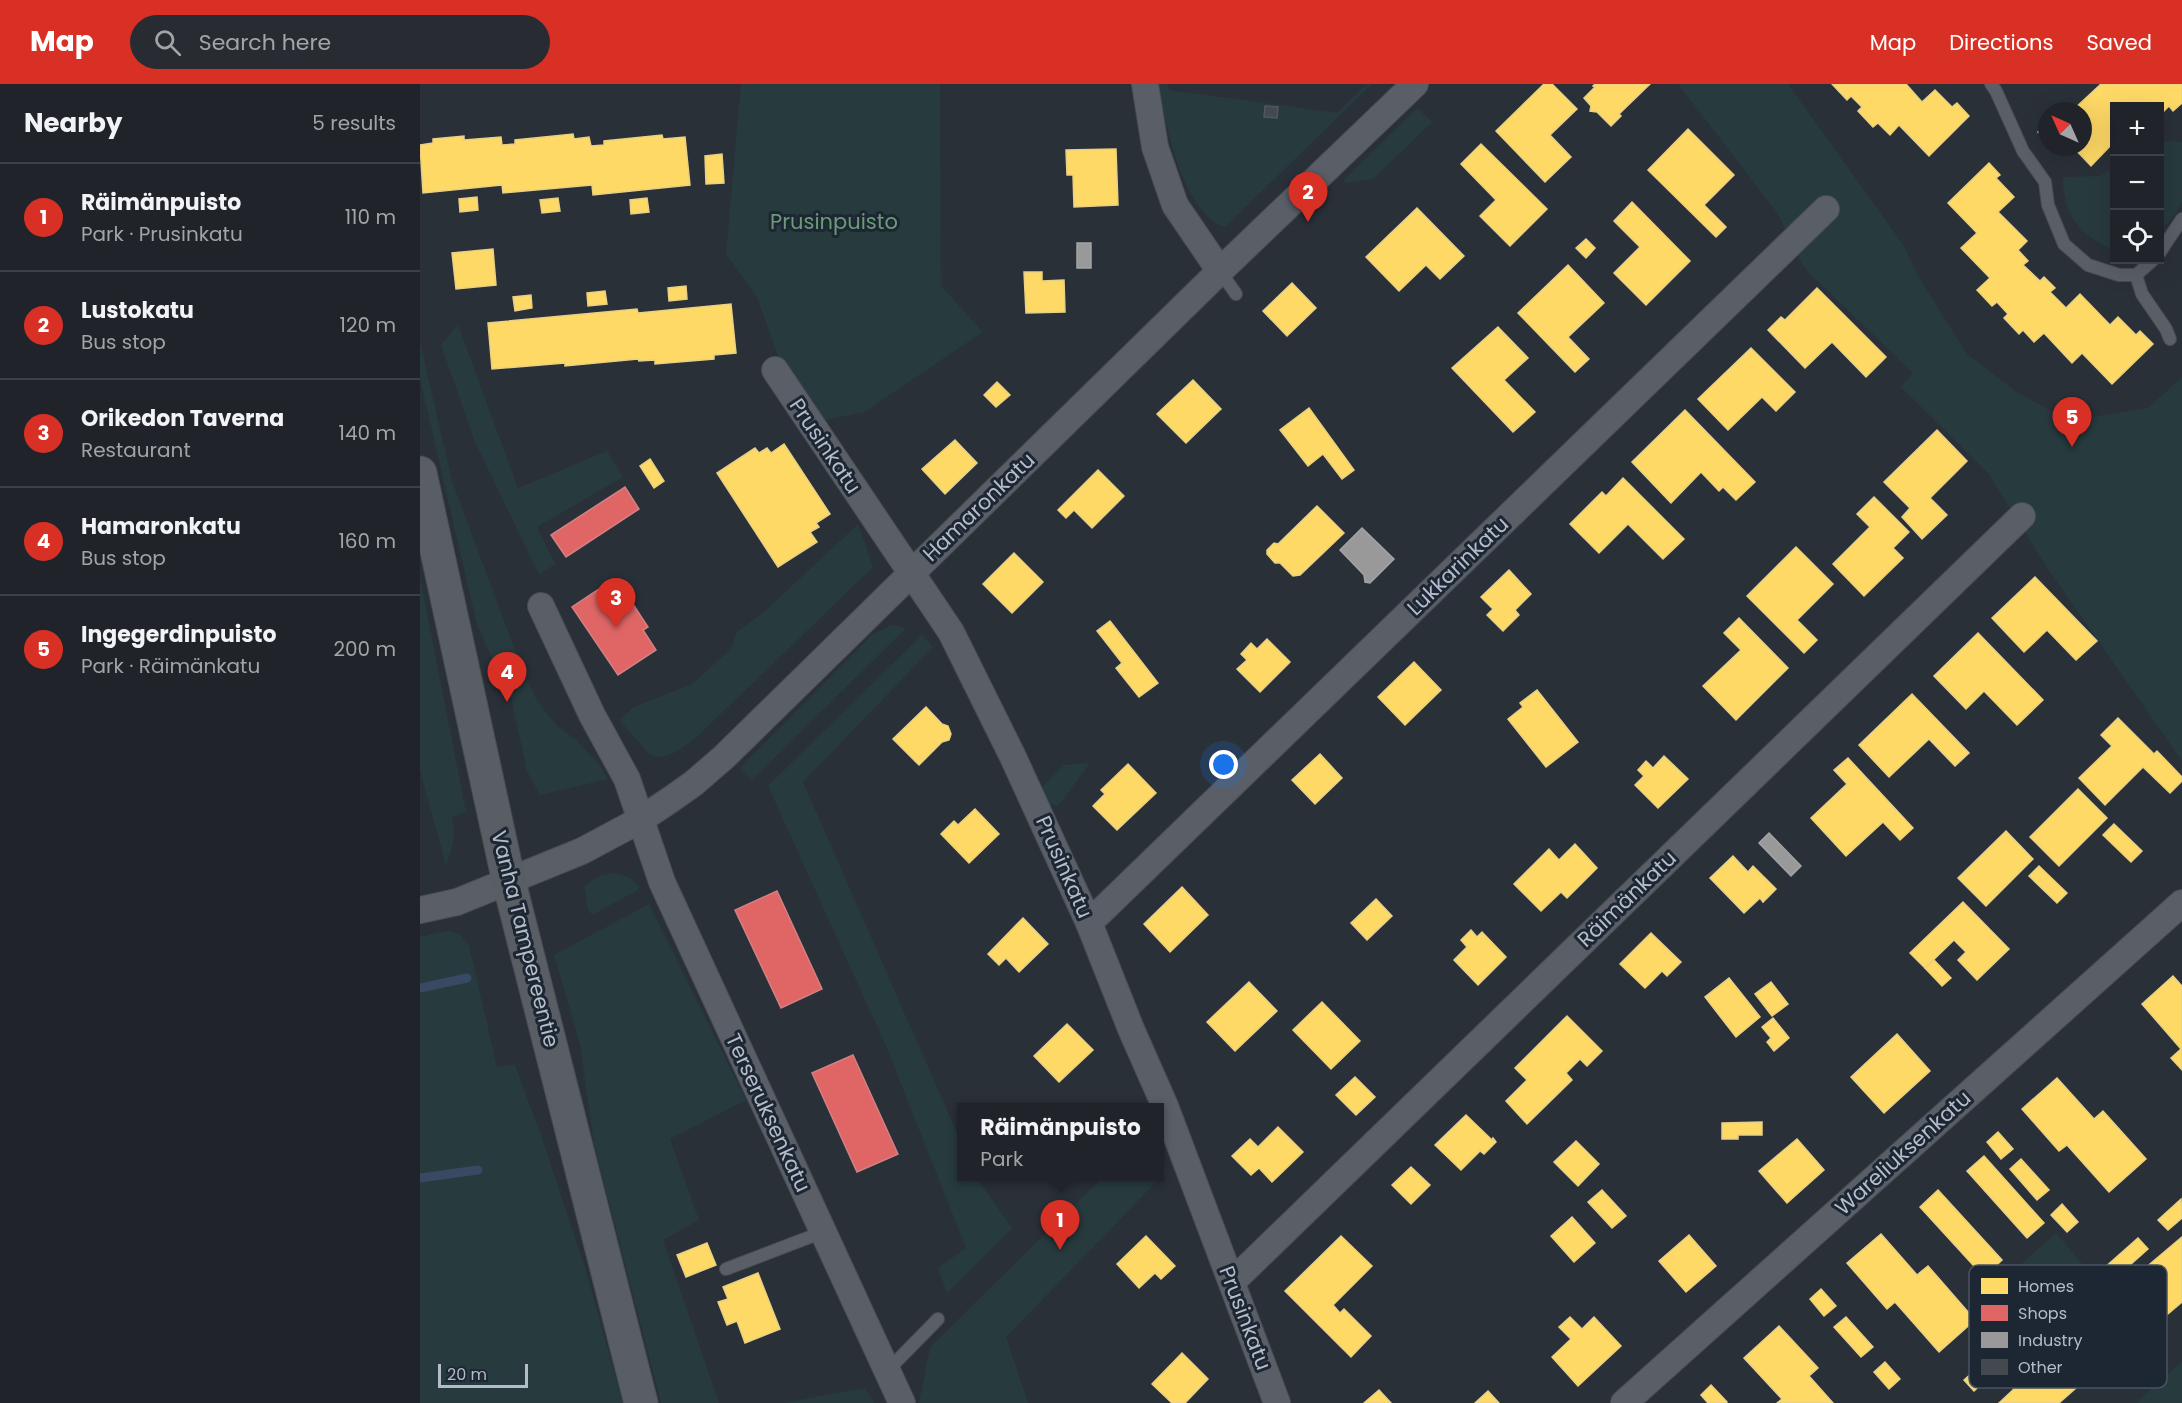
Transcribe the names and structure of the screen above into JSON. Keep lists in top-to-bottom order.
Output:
{
  "streets": {
    "main road": ["Vanha Tampereentie"],
    "street": [
      "Prusinkatu",
      "Hamaronkatu",
      "Lukkarinkatu",
      "Räimänkatu",
      "Terseruksenkatu",
      "Wareliuksenkatu"
    ]
  },
  "crossings": [
    ["Prusinkatu", "Hamaronkatu"],
    ["Prusinkatu", "Lukkarinkatu"],
    ["Prusinkatu", "Räimänkatu"],
    ["Hamaronkatu", "Vanha Tampereentie"],
    ["Hamaronkatu", "Terseruksenkatu"]
  ],
  "parks": ["Prusinpuisto"],
  "legend": [
    "Homes",
    "Shops",
    "Industry",
    "Other"
  ],
  "scale_bar": "20 m",
  "north": "top left",
  "page": {
    "header": "Map",
    "search": "Search here",
    "nav": ["Map", "Directions", "Saved"],
    "heading": ["Nearby", "5 results"],
    "map_buttons": ["+", "−"],
    "list": [
      {
        "mark": "1",
        "name": "Räimänpuisto",
        "note": "Park · Prusinkatu",
        "value": "110 m"
      },
      {
        "mark": "2",
        "name": "Lustokatu",
        "note": "Bus stop",
        "value": "120 m"
      },
      {
        "mark": "3",
        "name": "Orikedon Taverna",
        "note": "Restaurant",
        "value": "140 m"
      },
      {
        "mark": "4",
        "name": "Hamaronkatu",
        "note": "Bus stop",
        "value": "160 m"
      },
      {
        "mark": "5",
        "name": "Ingegerdinpuisto",
        "note": "Park · Räimänkatu",
        "value": "200 m"
      }
    ],
    "pins": [
      "2",
      "5",
      "3",
      "4",
      "1"
    ],
    "popup": ["Räimänpuisto", "Park"],
    "scale": "20 m"
  }
}
